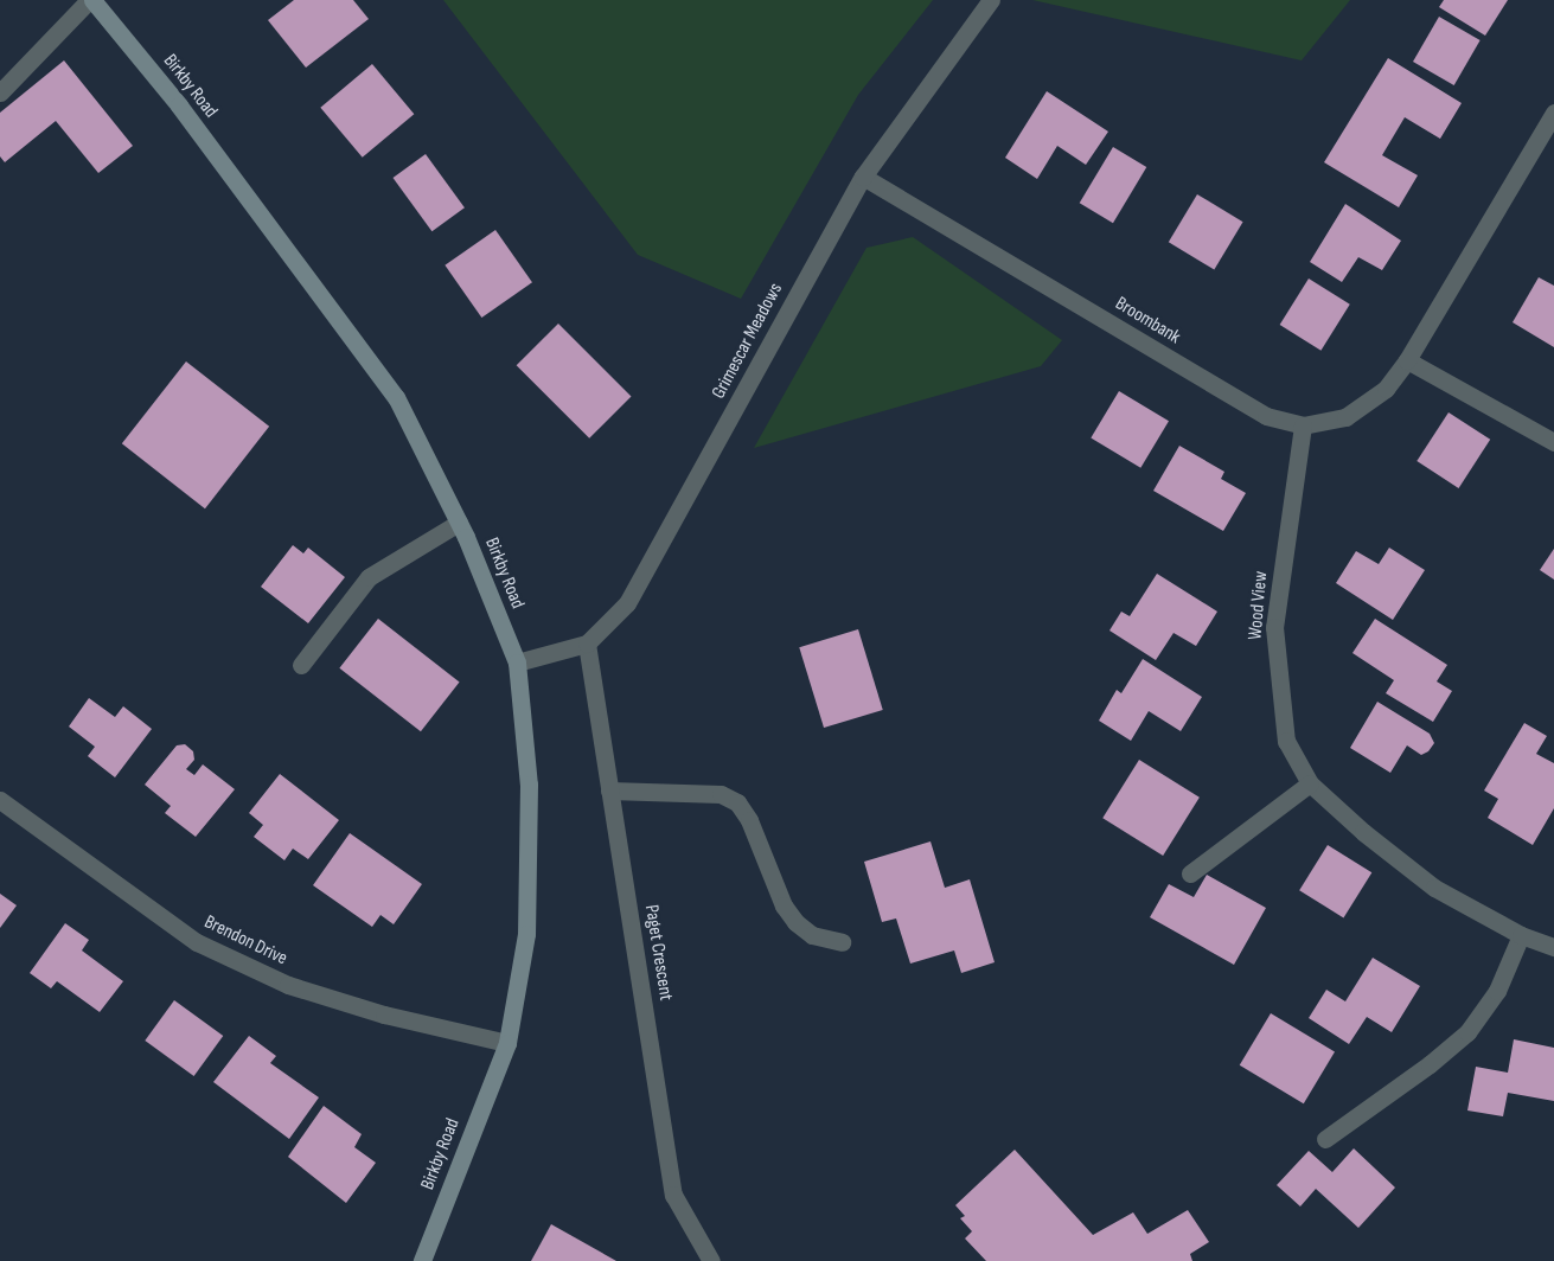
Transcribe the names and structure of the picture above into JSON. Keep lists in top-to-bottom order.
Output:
{
  "streets": {
    "street": [
      "Birkby Road",
      "Broombank",
      "Grimescar Meadows",
      "Wood View",
      "Brendon Drive",
      "Paget Crescent"
    ]
  },
  "crossings": [
    ["Birkby Road", "Brendon Drive"],
    ["Broombank", "Grimescar Meadows"],
    ["Broombank", "Wood View"],
    ["Grimescar Meadows", "Paget Crescent"]
  ]
}
